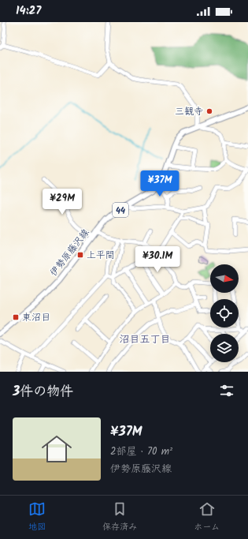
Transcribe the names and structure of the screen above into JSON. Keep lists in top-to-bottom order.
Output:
{
  "streets": {
    "main road": ["44", "伊勢原藤沢線"]
  },
  "districts": ["沼目五丁目"],
  "places": {
    "other": ["三観寺"],
    "transit": ["上平間", "東沼目"]
  },
  "north": "right",
  "page": {
    "status": "14:27",
    "price": ["¥37M", "¥29M", "¥30.1M"],
    "heading": "3件の物件",
    "list": [
      {
        "name": "¥37M",
        "note": "2部屋 · 70 m² · 伊勢原藤沢線"
      }
    ],
    "tabs": ["地図", "保存済み", "ホーム"]
  }
}
